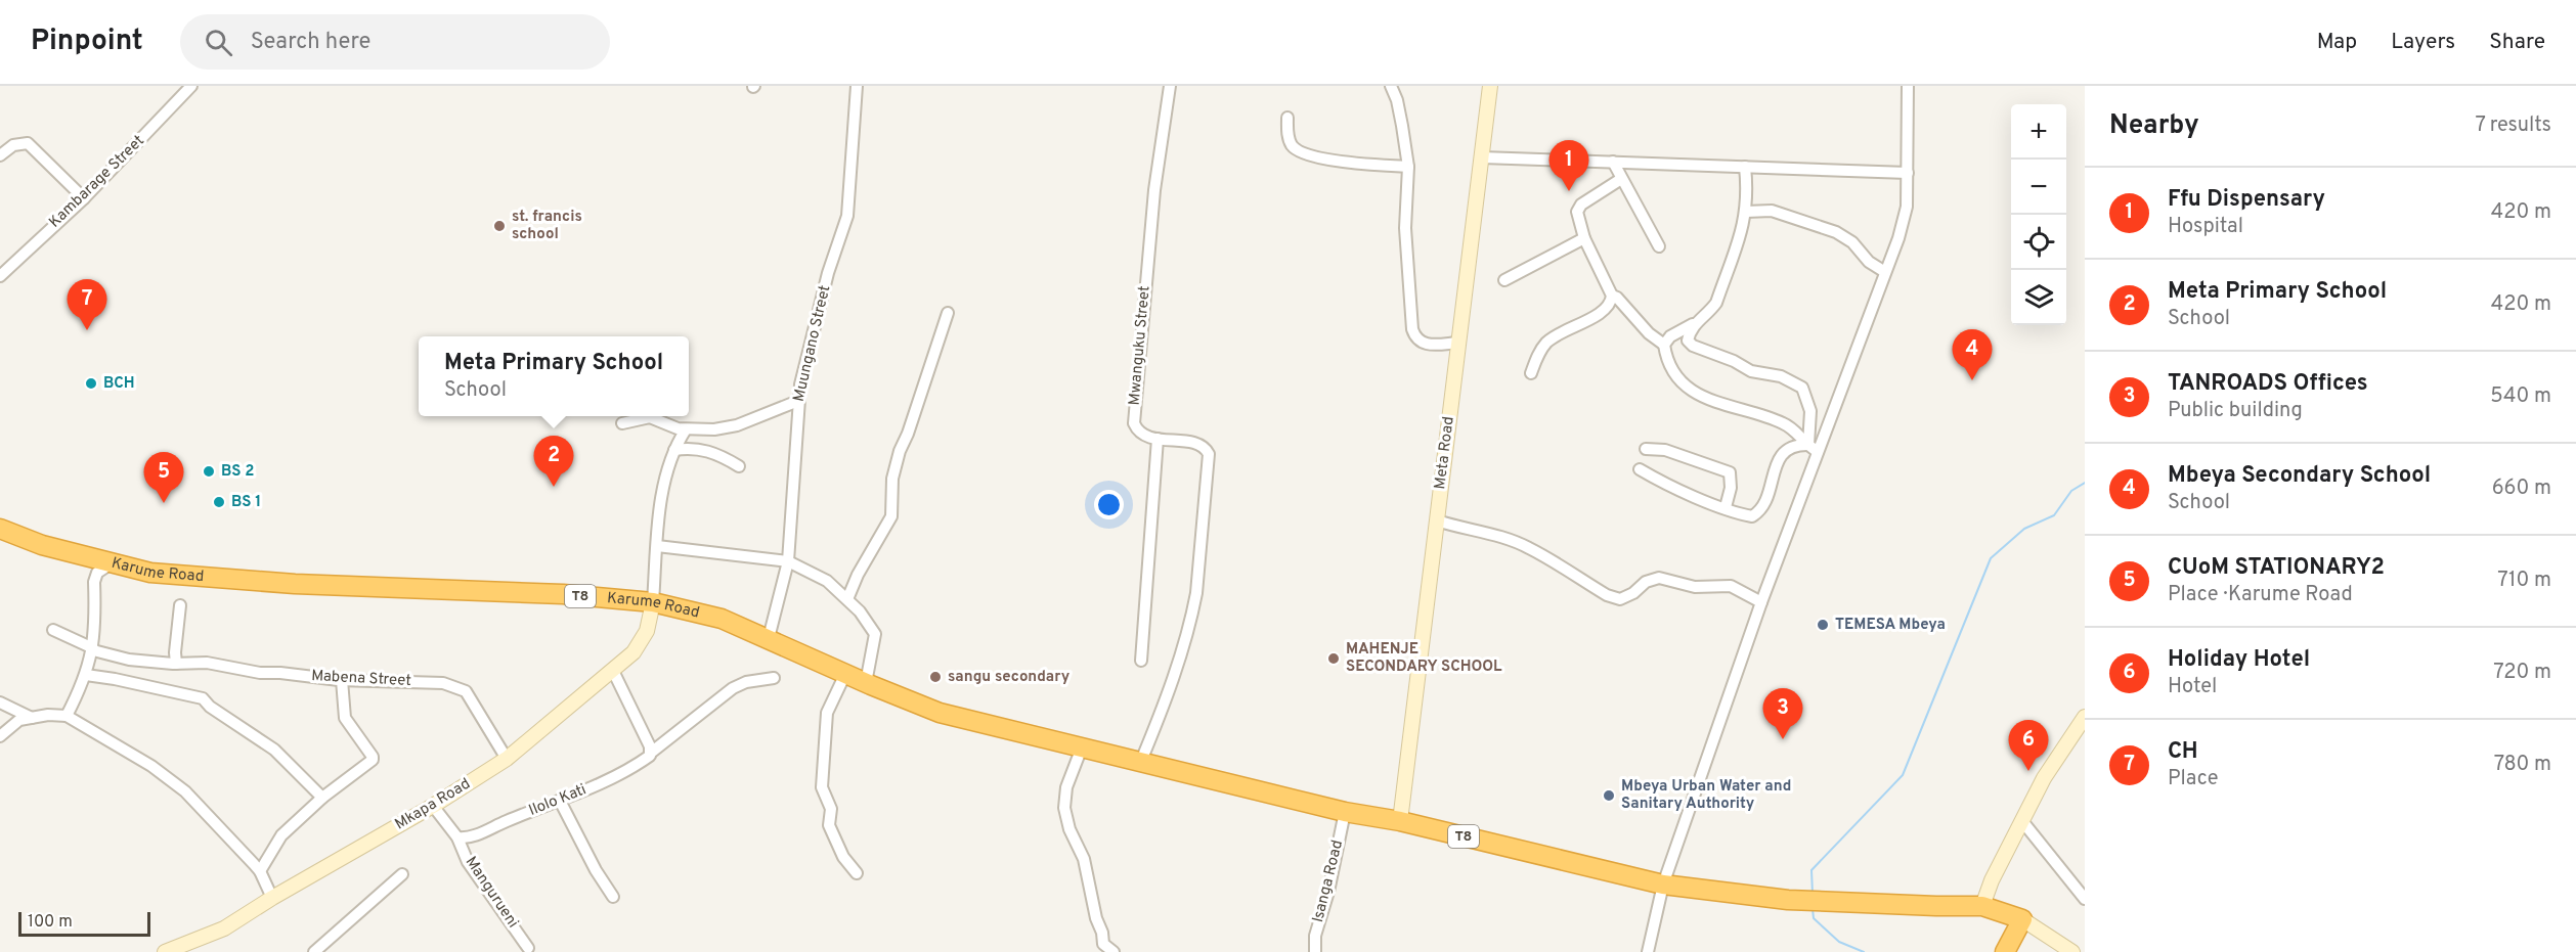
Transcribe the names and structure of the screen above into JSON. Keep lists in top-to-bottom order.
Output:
{
  "streets": {
    "highway": ["Karume Road", "T8"],
    "street": [
      "Kambarage Street",
      "Muungano Street",
      "Mwanguku Street",
      "Meta Road",
      "Mabena Street",
      "Ilolo Kati",
      "Mkapa Road",
      "Isanga Road",
      "Mangurueni"
    ]
  },
  "crossings": [
    ["Muungano Street", "Karume Road"],
    ["Mwanguku Street", "Karume Road"],
    ["Mwanguku Street", "T8"],
    ["Meta Road", "T8"],
    ["Karume Road", "T8"],
    ["Karume Road", "Mkapa Road"],
    ["T8", "Isanga Road"],
    ["Mabena Street", "Mkapa Road"],
    ["Ilolo Kati", "Mangurueni"],
    ["Mkapa Road", "Mangurueni"]
  ],
  "places": [
    "st. francis school",
    "BCH",
    "BS 2",
    "BS 1",
    "TEMESA Mbeya",
    "MAHENJE SECONDARY SCHOOL",
    "sangu secondary",
    "Mbeya Urban Water and Sanitary Authority"
  ],
  "scale_bar": "100 m",
  "page": {
    "header": "Pinpoint",
    "search": "Search here",
    "nav": ["Map", "Layers", "Share"],
    "heading": ["Nearby", "7 results"],
    "map_buttons": ["+", "−"],
    "pins": [
      "1",
      "7",
      "4",
      "2",
      "5",
      "3",
      "6"
    ],
    "list": [
      {
        "mark": "1",
        "name": "Ffu Dispensary",
        "note": "Hospital",
        "value": "420 m"
      },
      {
        "mark": "2",
        "name": "Meta Primary School",
        "note": "School",
        "value": "420 m"
      },
      {
        "mark": "3",
        "name": "TANROADS Offices",
        "note": "Public building",
        "value": "540 m"
      },
      {
        "mark": "4",
        "name": "Mbeya Secondary School",
        "note": "School",
        "value": "660 m"
      },
      {
        "mark": "5",
        "name": "CUoM STATIONARY2",
        "note": "Place · Karume Road",
        "value": "710 m"
      },
      {
        "mark": "6",
        "name": "Holiday Hotel",
        "note": "Hotel",
        "value": "720 m"
      },
      {
        "mark": "7",
        "name": "CH",
        "note": "Place",
        "value": "780 m"
      }
    ],
    "popup": ["Meta Primary School", "School"],
    "scale": "100 m"
  }
}
